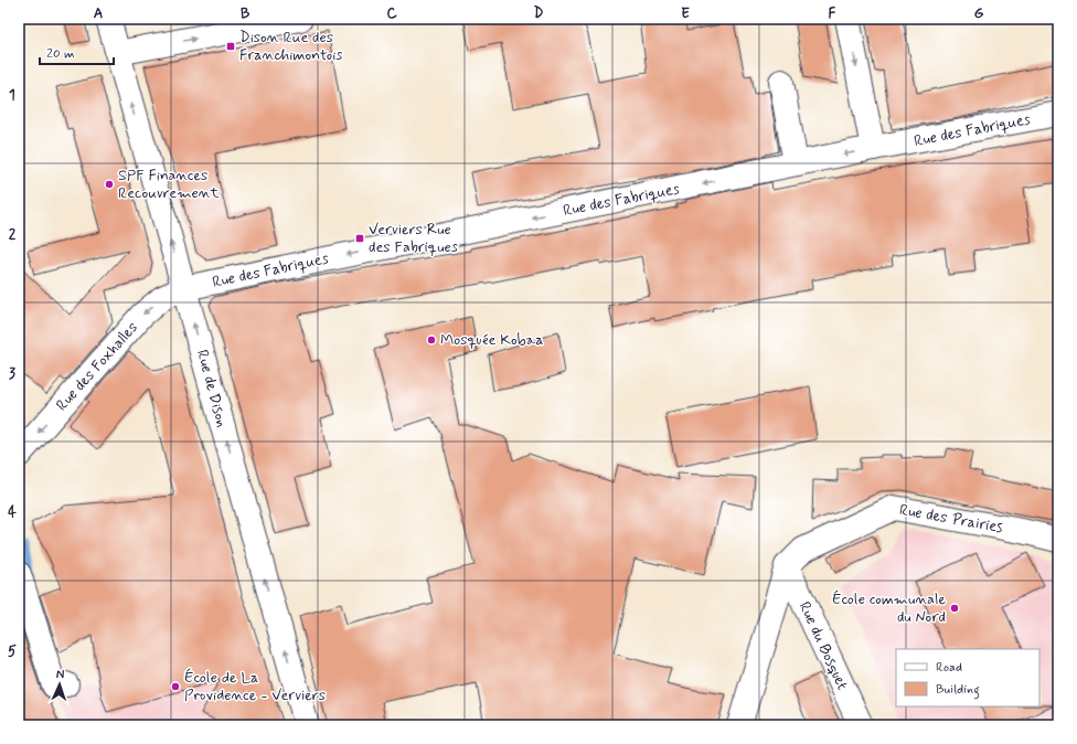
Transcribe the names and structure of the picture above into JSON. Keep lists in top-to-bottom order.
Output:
{
  "streets": {
    "street": [
      "Rue des Fabriques",
      "Rue des Foxhalles",
      "Rue de Dison",
      "Rue des Prairies",
      "Rue du Bosquet"
    ]
  },
  "crossings": [
    ["Rue des Fabriques", "Rue des Foxhalles"],
    ["Rue des Fabriques", "Rue de Dison"],
    ["Rue des Foxhalles", "Rue de Dison"],
    ["Rue des Prairies", "Rue du Bosquet"]
  ],
  "one_way": ["Rue des Fabriques", "Rue des Foxhalles", "Rue de Dison"],
  "places": {
    "transit": ["Dison Rue des Franchimontois", "Verviers Rue des Fabriques"],
    "other": [
      "SPF Finances Recouvrement",
      "Mosquée Kobaa",
      "École communale du Nord",
      "École de La Providence - Verviers"
    ]
  },
  "legend": ["Road", "Building"],
  "scale_bar": "20 m",
  "north": "top",
  "grid": {
    "columns": [
      "A",
      "B",
      "C",
      "D",
      "E",
      "F",
      "G"
    ],
    "rows": [
      "1",
      "2",
      "3",
      "4",
      "5"
    ]
  }
}
